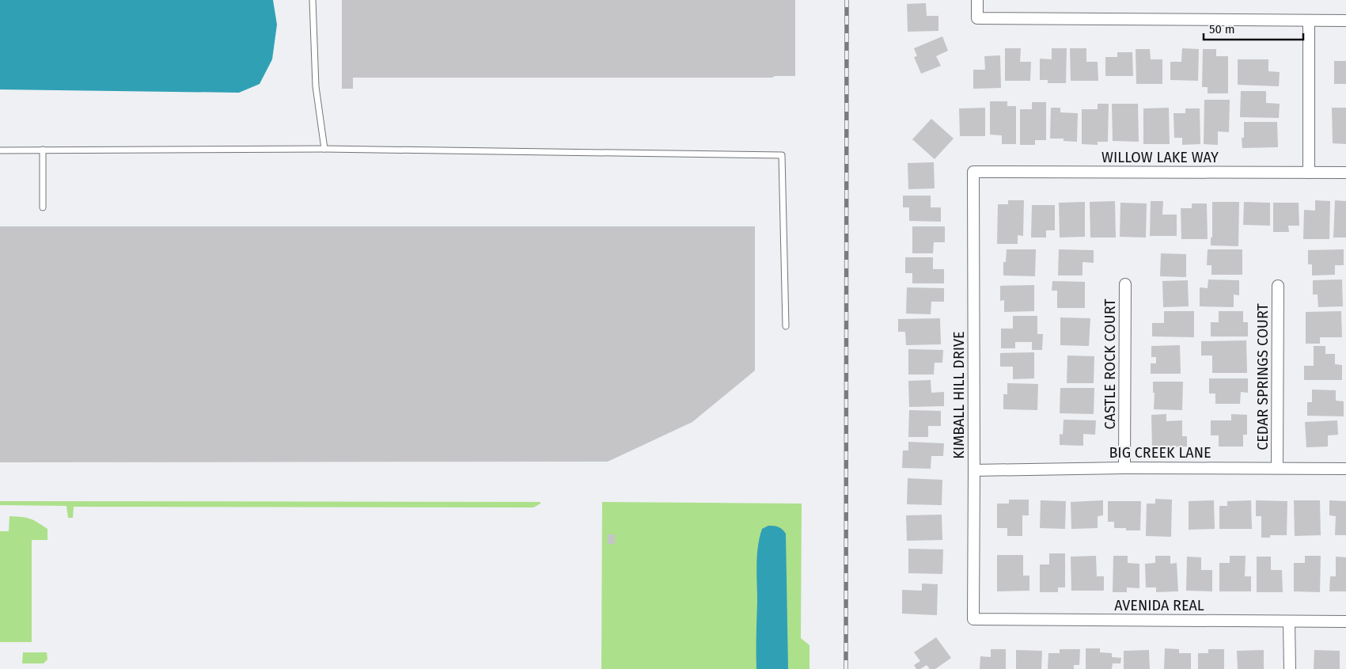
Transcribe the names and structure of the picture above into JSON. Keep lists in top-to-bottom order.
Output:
{
  "streets": {
    "street": [
      "WILLOW LAKE WAY",
      "CASTLE ROCK COURT",
      "CEDAR SPRINGS COURT",
      "KIMBALL HILL DRIVE",
      "BIG CREEK LANE",
      "AVENIDA REAL"
    ]
  },
  "crossings": [
    ["WILLOW LAKE WAY", "KIMBALL HILL DRIVE"],
    ["CASTLE ROCK COURT", "BIG CREEK LANE"],
    ["CEDAR SPRINGS COURT", "BIG CREEK LANE"],
    ["KIMBALL HILL DRIVE", "BIG CREEK LANE"],
    ["KIMBALL HILL DRIVE", "AVENIDA REAL"]
  ],
  "scale_bar": "50 m"
}
